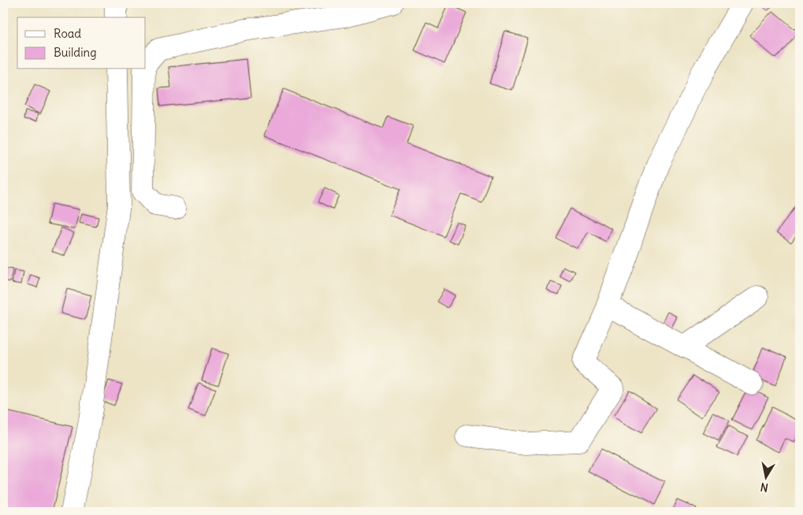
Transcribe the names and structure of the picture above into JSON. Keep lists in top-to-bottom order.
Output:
{
  "legend": ["Road", "Building"],
  "north": "bottom"
}
